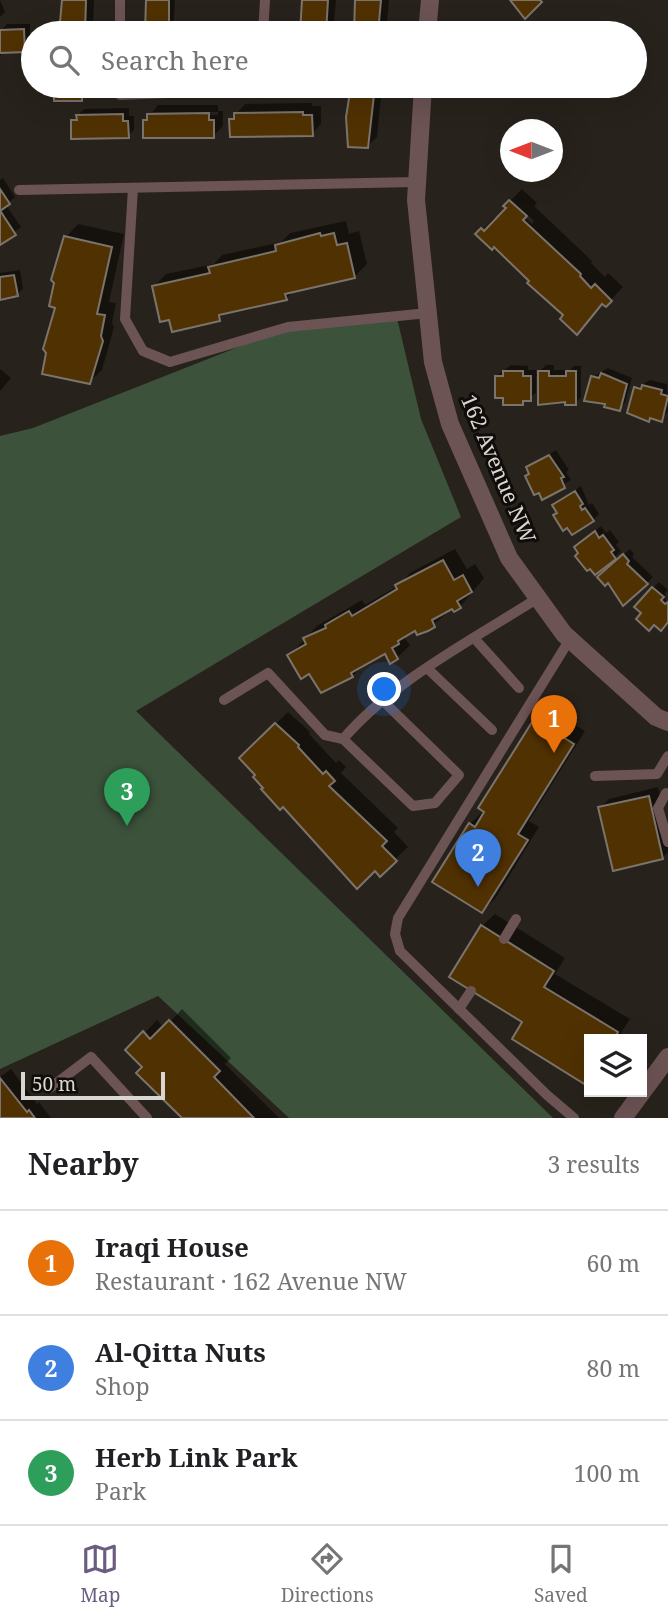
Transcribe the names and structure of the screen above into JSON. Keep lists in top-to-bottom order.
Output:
{
  "streets": {
    "street": ["162 Avenue NW"]
  },
  "scale_bar": "50 m",
  "north": "left",
  "page": {
    "search": "Search here",
    "pins": ["1", "3", "2"],
    "scale": "50 m",
    "heading": ["Nearby", "3 results"],
    "list": [
      {
        "mark": "1",
        "name": "Iraqi House",
        "note": "Restaurant · 162 Avenue NW",
        "value": "60 m"
      },
      {
        "mark": "2",
        "name": "Al-Qitta Nuts",
        "note": "Shop",
        "value": "80 m"
      },
      {
        "mark": "3",
        "name": "Herb Link Park",
        "note": "Park",
        "value": "100 m"
      }
    ],
    "nav": ["Map", "Directions", "Saved"]
  }
}
